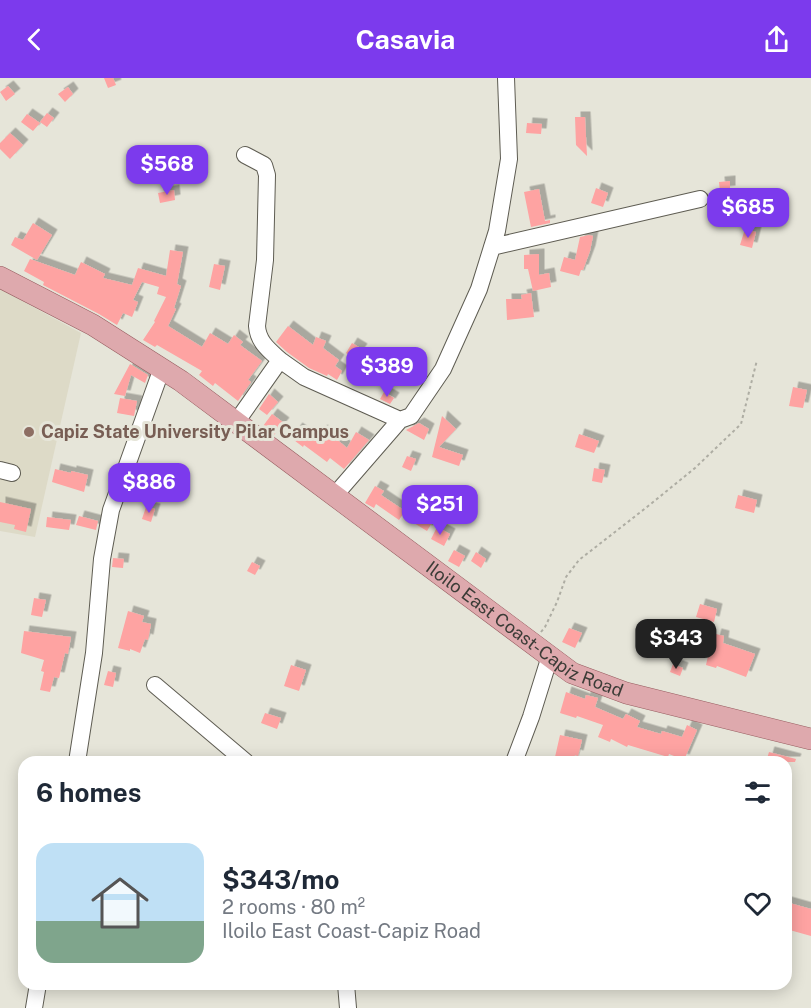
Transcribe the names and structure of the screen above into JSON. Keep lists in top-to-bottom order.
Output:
{
  "streets": {
    "main road": ["Iloilo East Coast-Capiz Road"]
  },
  "places": ["Capiz State University Pilar Campus"],
  "page": {
    "header": "Casavia",
    "price": [
      "$568",
      "$685",
      "$389",
      "$886",
      "$251",
      "$343"
    ],
    "heading": "6 homes",
    "list": [
      {
        "name": "$343/mo",
        "note": "2 rooms · 80 m² · Iloilo East Coast-Capiz Road"
      }
    ]
  }
}
